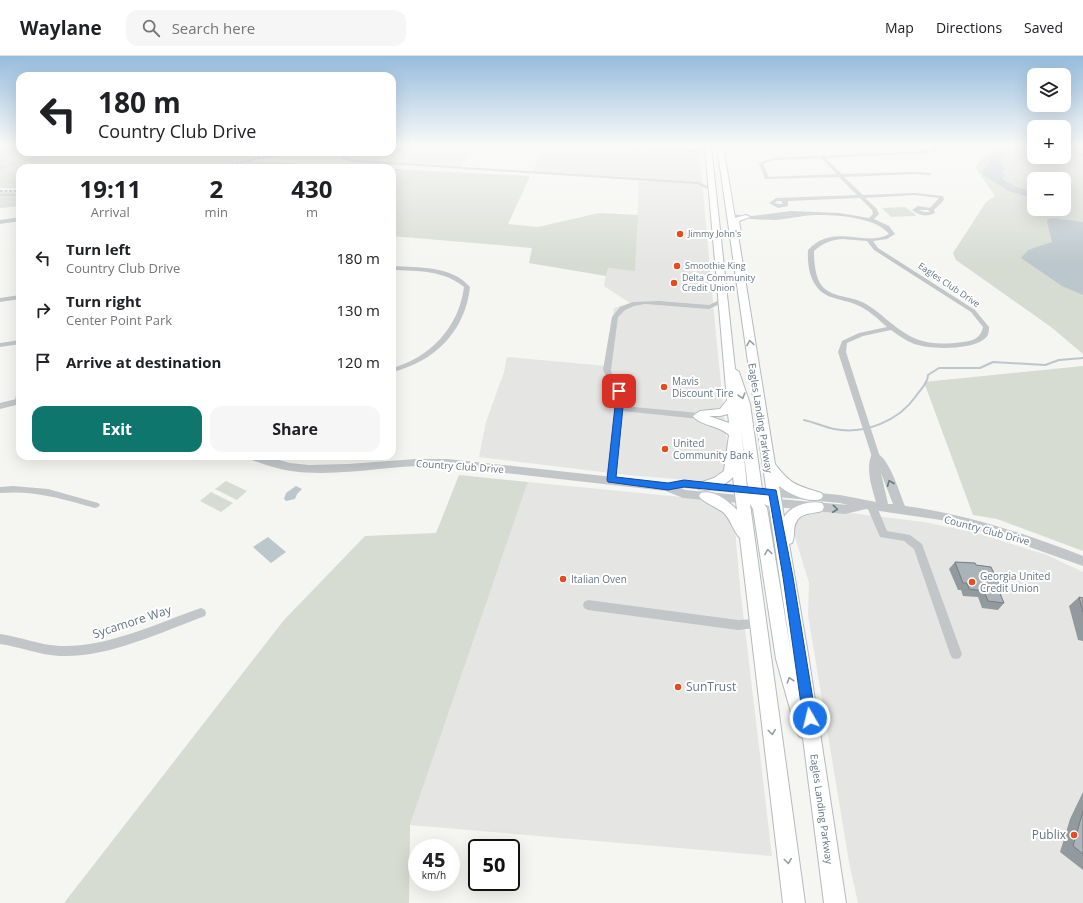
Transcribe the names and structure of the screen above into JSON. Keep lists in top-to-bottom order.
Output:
{
  "streets": {
    "main road": ["Eagles Landing Parkway"],
    "street": ["Eagles Club Drive", "Country Club Drive", "Sycamore Way"]
  },
  "crossings": [
    ["Eagles Landing Parkway", "Country Club Drive"]
  ],
  "places": [
    "Jimmy John's",
    "Smoothie King",
    "Delta Community Credit Union",
    "Mavis Discount Tire",
    "United Community Bank",
    "Italian Oven",
    "Georgia United Credit Union",
    "SunTrust",
    "Publix"
  ],
  "page": {
    "header": "Waylane",
    "search": "Search here",
    "nav": ["Map", "Directions", "Saved"],
    "map_buttons": ["+", "−"],
    "turn": ["180 m", "Country Club Drive"],
    "eta": [
      "19:11",
      "Arrival",
      "2",
      "min",
      "430",
      "m"
    ],
    "list": [
      {
        "name": "Turn left",
        "note": "Country Club Drive",
        "value": "180 m"
      },
      {
        "name": "Turn right",
        "note": "Center Point Park",
        "value": "130 m"
      },
      {
        "name": "Arrive at destination",
        "value": "120 m"
      }
    ],
    "buttons": ["Exit", "Share"],
    "speed": "45 km/h",
    "limit": "50"
  }
}
